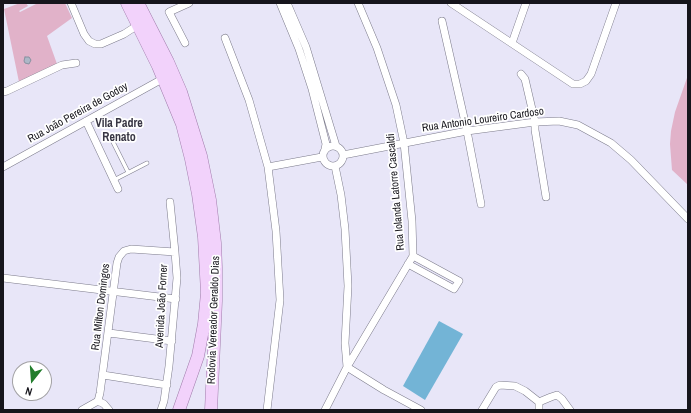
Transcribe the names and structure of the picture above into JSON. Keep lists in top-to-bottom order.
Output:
{
  "streets": {
    "main road": ["Rodovia Vereador Geraldo Dias"],
    "street": [
      "Rua João Pereira de Godoy",
      "Rua Antonio Loureiro Cardoso",
      "Rua Iolanda Latorre Cascaldi",
      "Avenida João Forner",
      "Rua Milton Domingos"
    ]
  },
  "crossings": [
    ["Rua João Pereira de Godoy", "Rodovia Vereador Geraldo Dias"],
    ["Rua Antonio Loureiro Cardoso", "Rua Iolanda Latorre Cascaldi"],
    ["Avenida João Forner", "Rua Milton Domingos"]
  ],
  "districts": ["Vila Padre Renato"],
  "north": "bottom"
}
